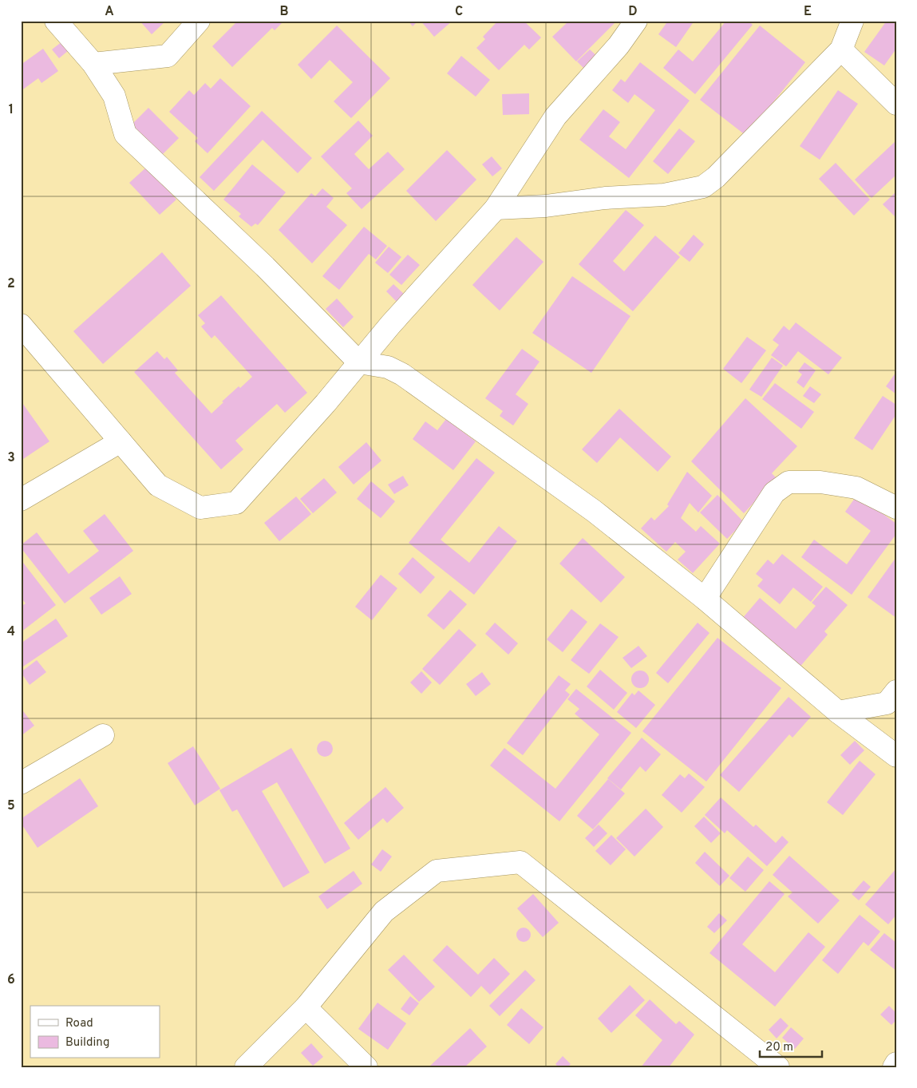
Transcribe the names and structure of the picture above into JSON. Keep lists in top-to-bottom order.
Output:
{
  "legend": ["Road", "Building"],
  "scale_bar": "20 m",
  "grid": {
    "columns": [
      "A",
      "B",
      "C",
      "D",
      "E"
    ],
    "rows": [
      "1",
      "2",
      "3",
      "4",
      "5",
      "6"
    ]
  }
}
